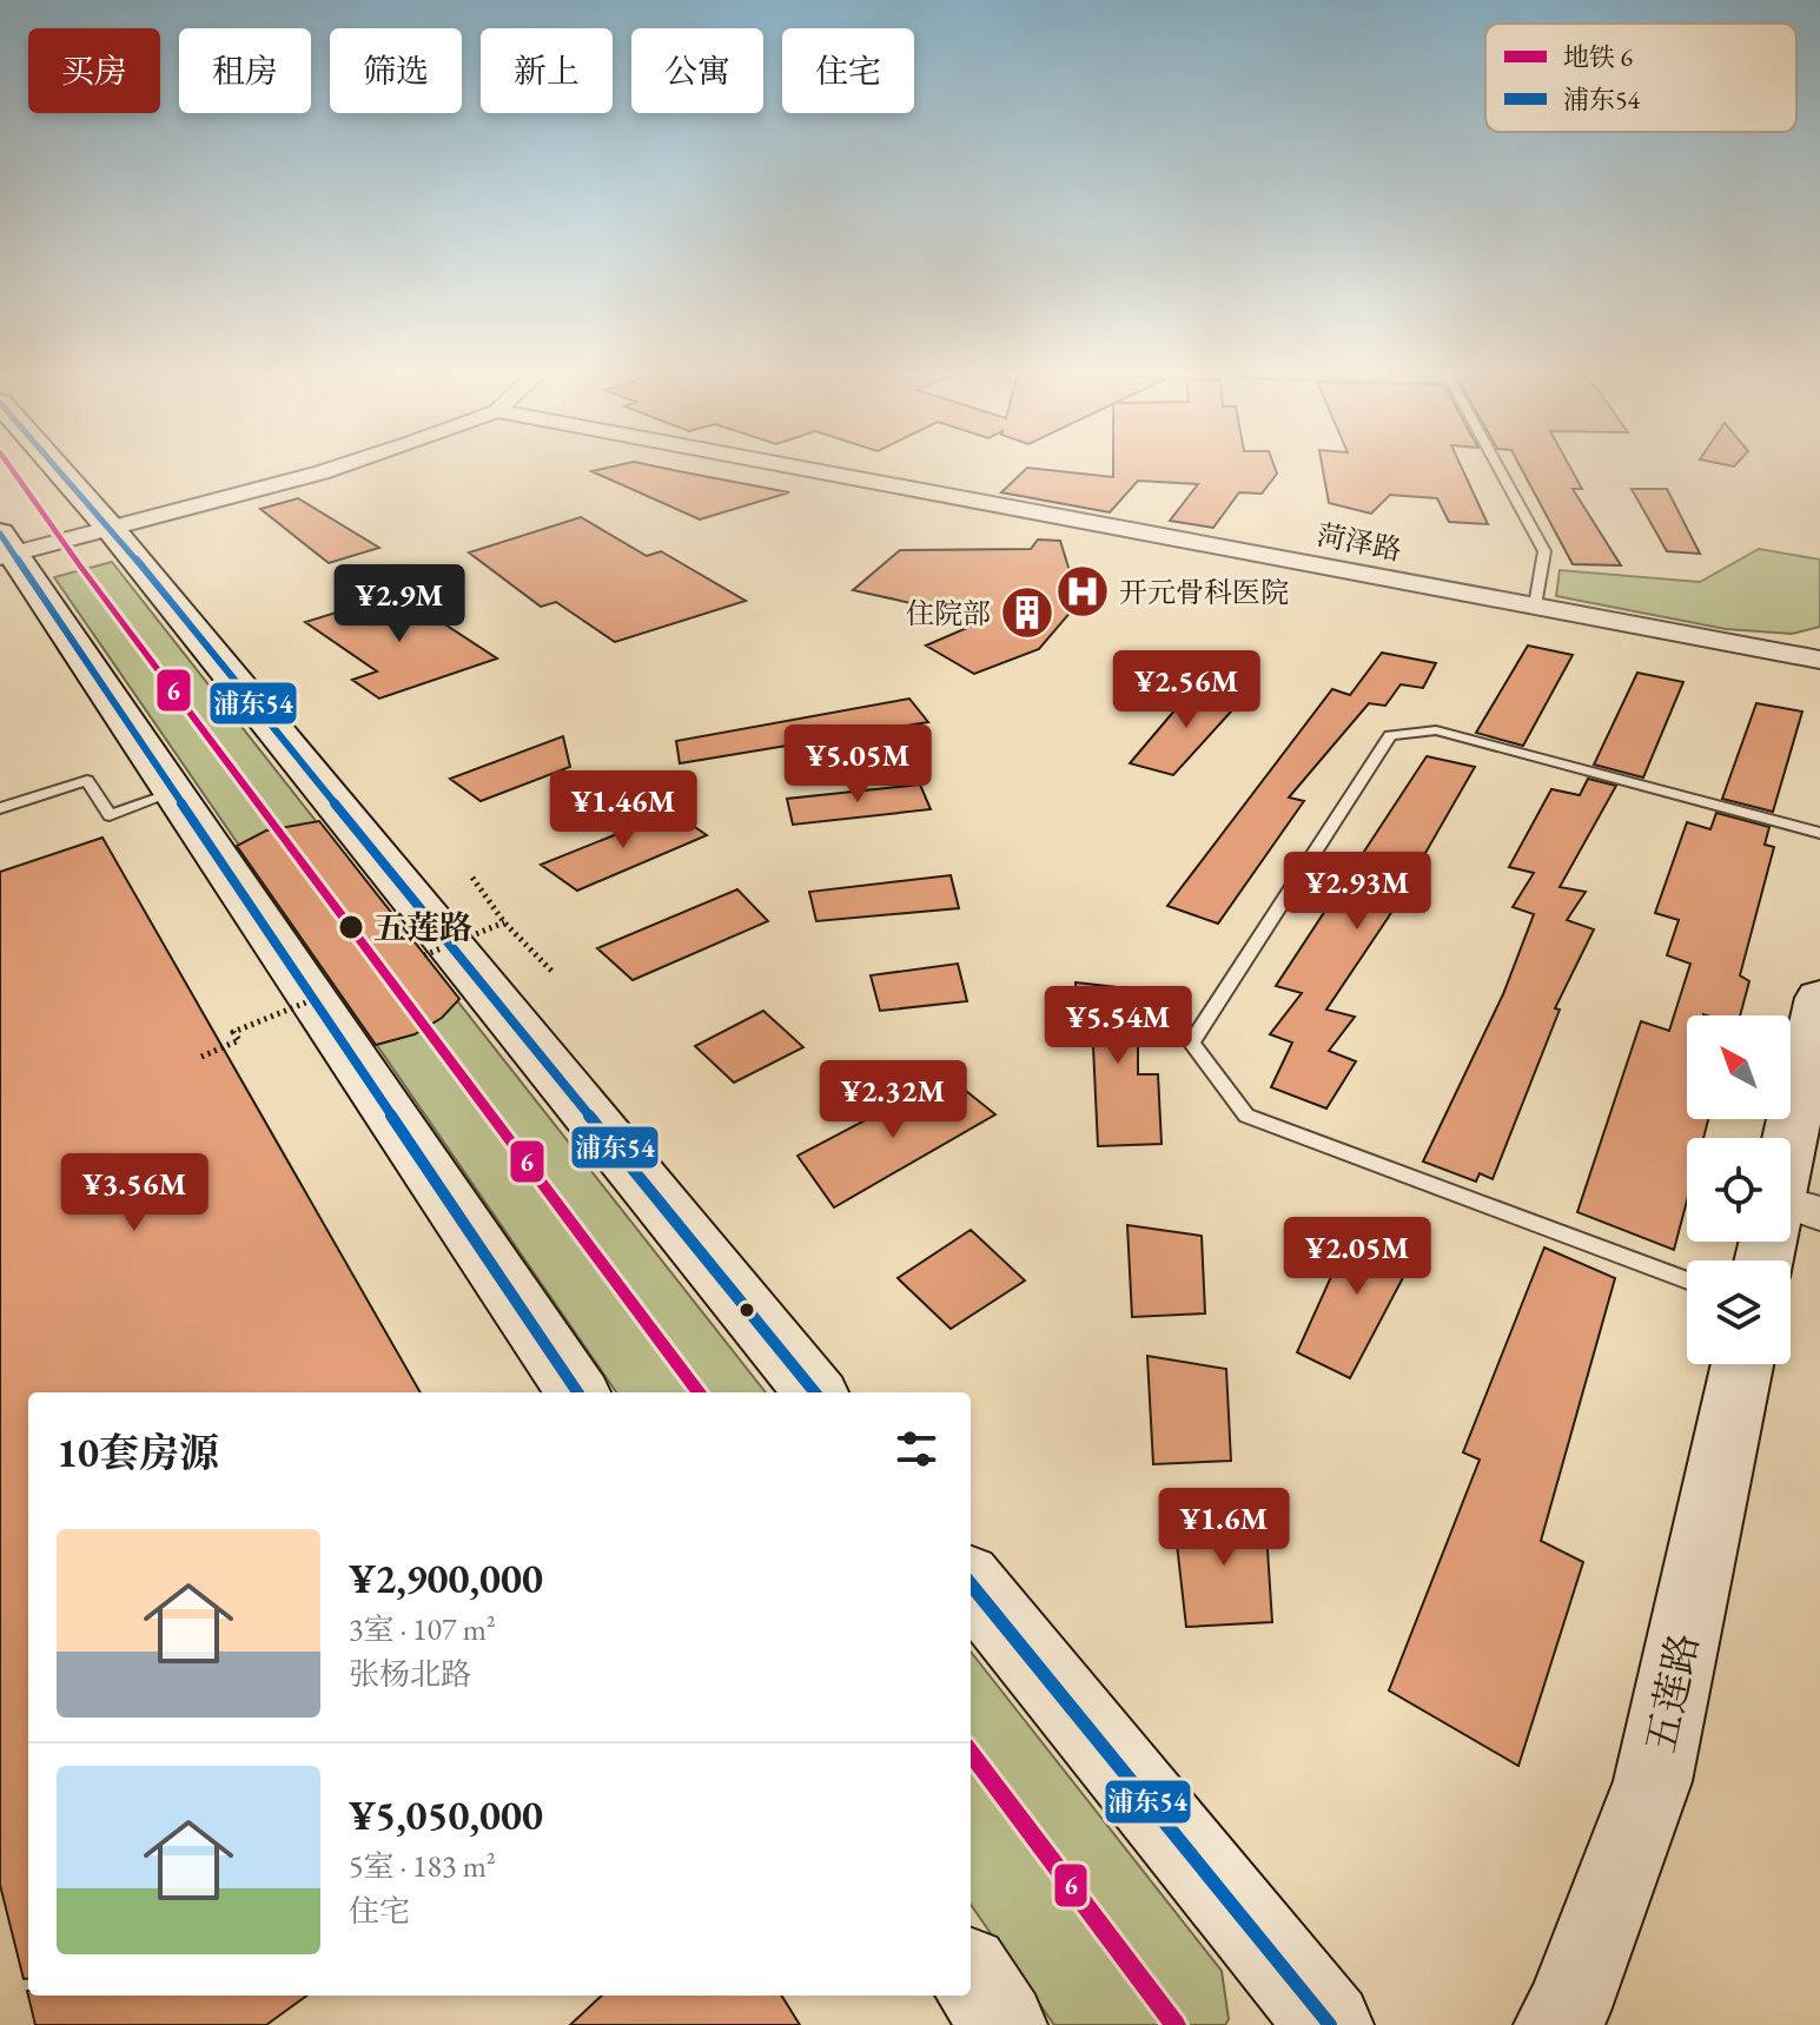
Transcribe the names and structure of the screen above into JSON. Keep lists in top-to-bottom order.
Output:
{
  "streets": {
    "main road": ["五莲路"],
    "street": ["菏泽路"]
  },
  "places": {
    "hospital": ["开元骨科医院"],
    "building": ["住院部"],
    "other": ["五莲路"]
  },
  "lines": ["metro line 6", "transit line 浦东54"],
  "legend": ["地铁 6", "浦东54"],
  "north": "top left",
  "page": {
    "chip": [
      "买房",
      "租房",
      "筛选",
      "新上",
      "公寓",
      "住宅"
    ],
    "price": [
      "¥2.9M",
      "¥2.56M",
      "¥5.05M",
      "¥1.46M",
      "¥2.93M",
      "¥5.54M",
      "¥2.32M",
      "¥3.56M",
      "¥2.05M",
      "¥1.6M"
    ],
    "heading": "10套房源",
    "list": [
      {
        "name": "¥2,900,000",
        "note": "3室 · 107 m² · 张杨北路"
      },
      {
        "name": "¥5,050,000",
        "note": "5室 · 183 m² · 住宅"
      }
    ]
  }
}
